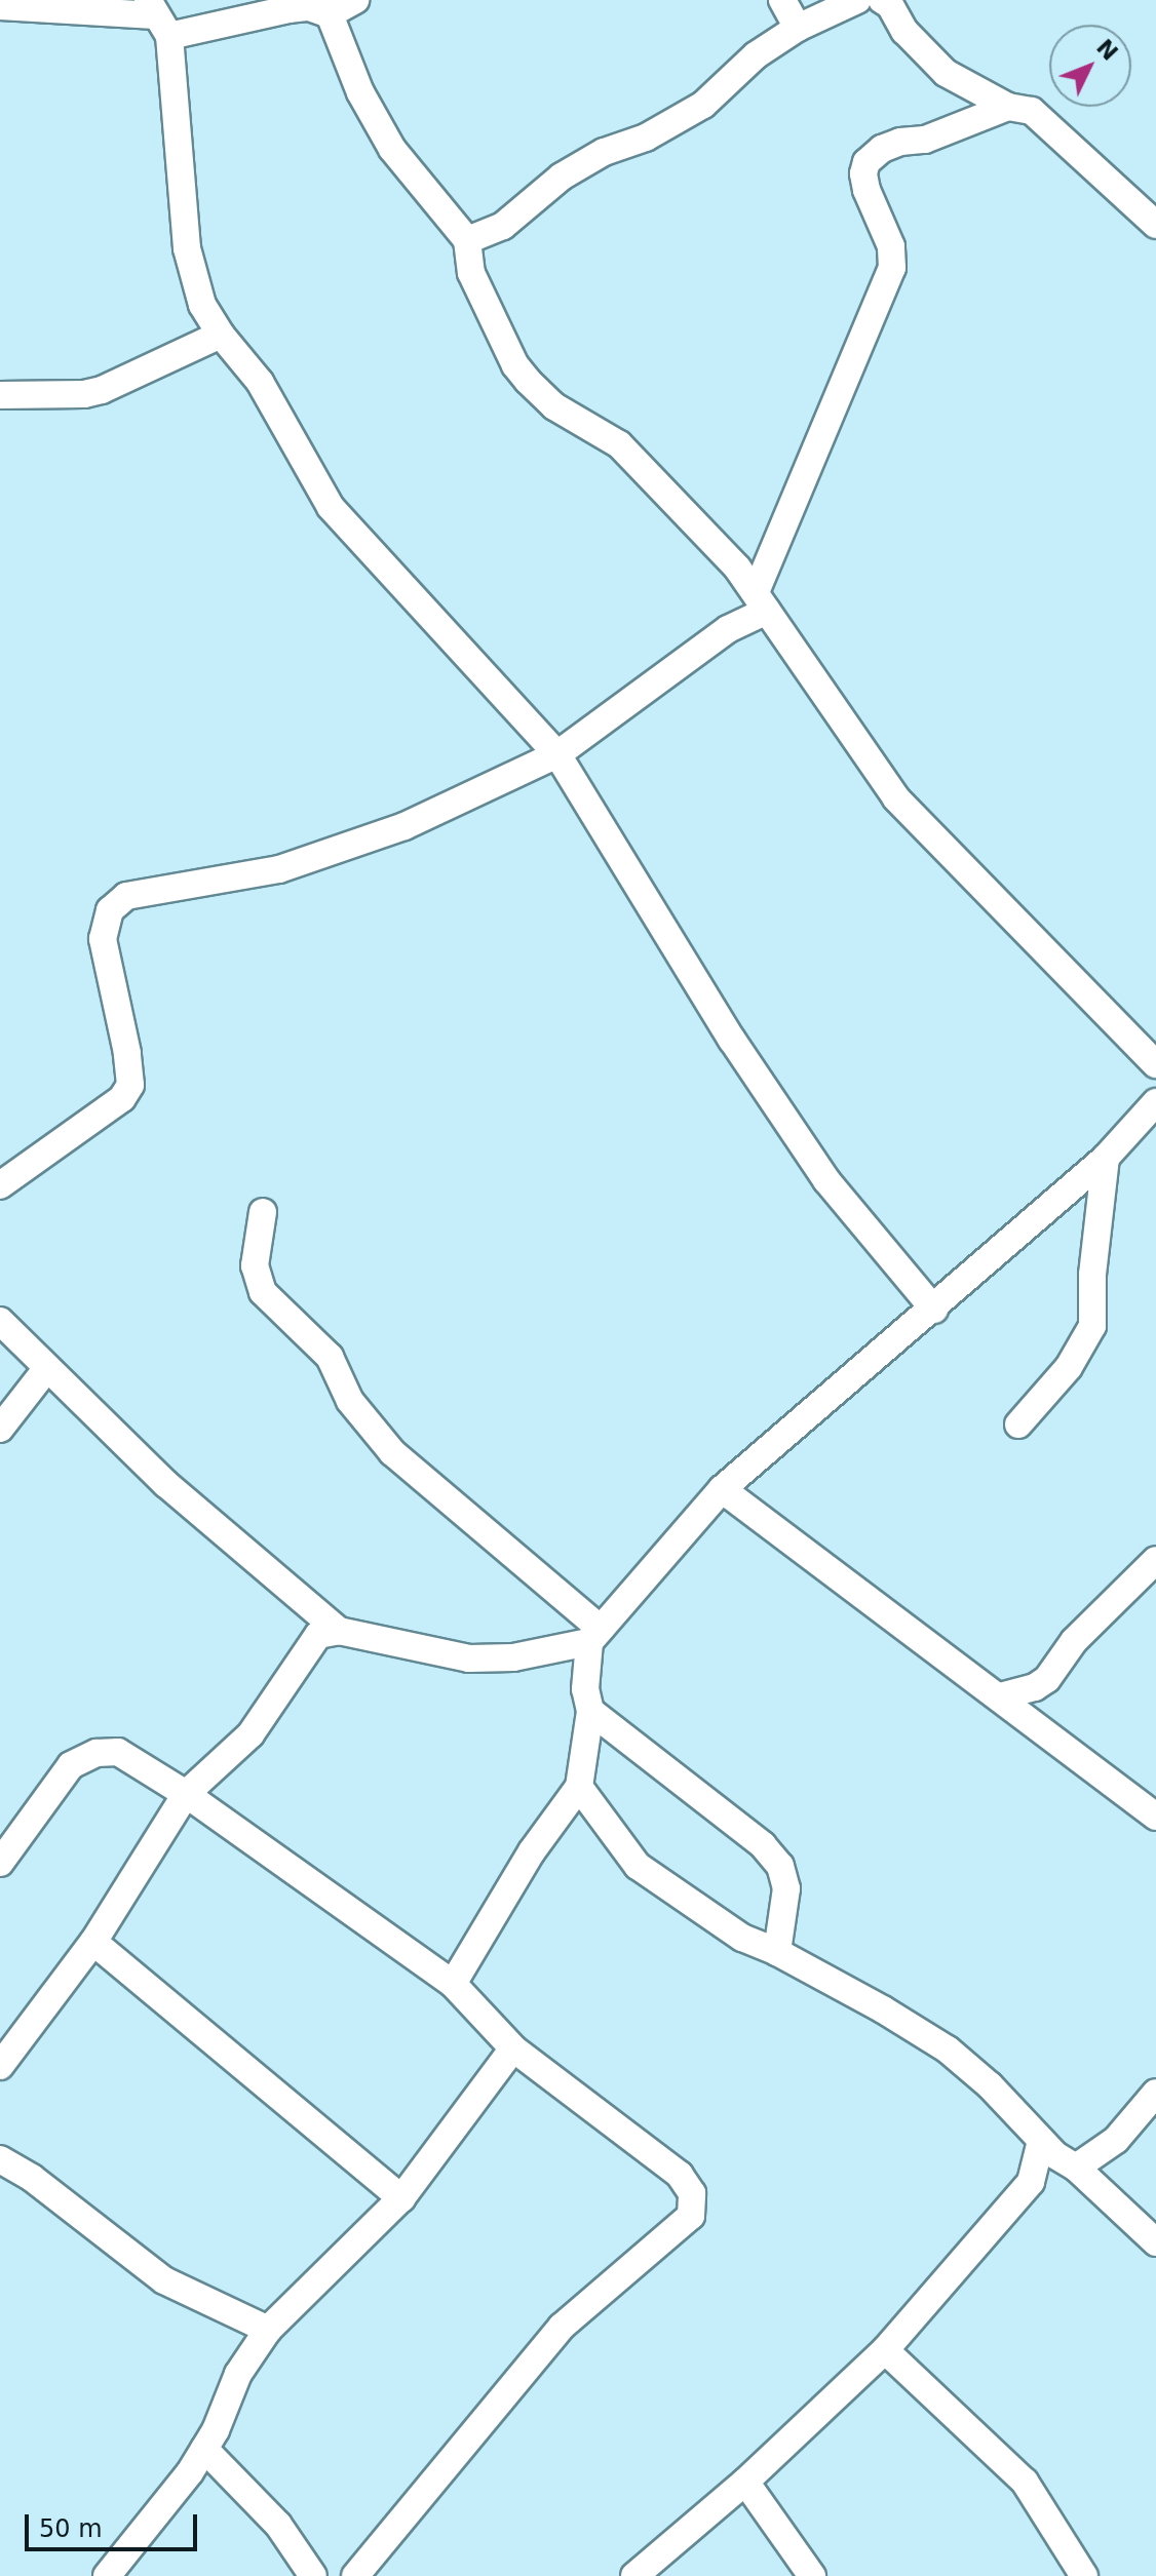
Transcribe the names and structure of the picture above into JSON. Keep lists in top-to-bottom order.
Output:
{
  "scale_bar": "50 m",
  "north": "top right"
}
